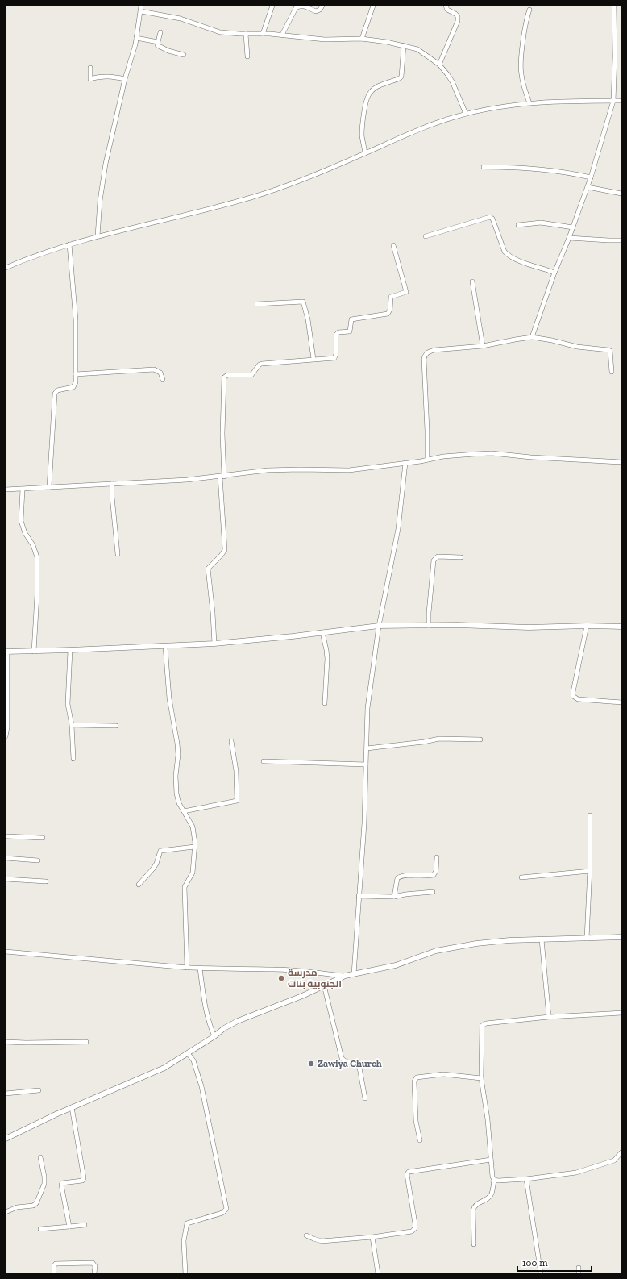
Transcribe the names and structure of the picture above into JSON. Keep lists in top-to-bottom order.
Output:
{
  "places": ["مدرسة الجنوبية بنات", "Zawiya Church"],
  "scale_bar": "100 m"
}
